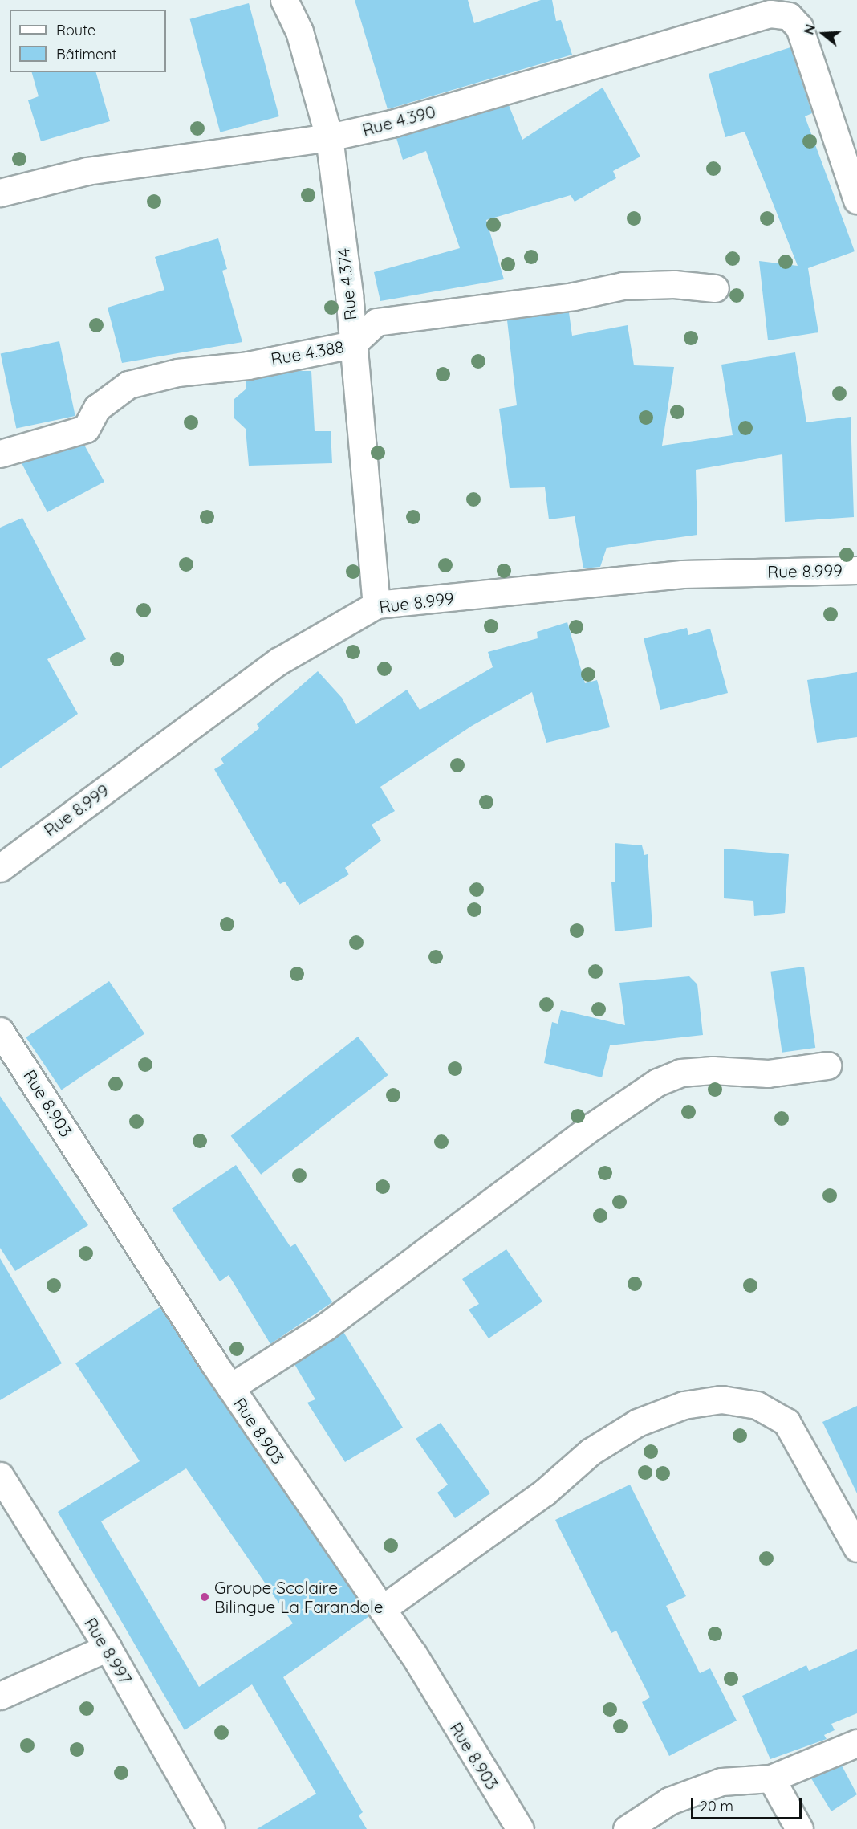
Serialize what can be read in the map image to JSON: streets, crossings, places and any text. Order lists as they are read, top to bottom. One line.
{"streets":{"street":["Rue 4.390","Rue 4.374","Rue 4.388","Rue 8.999","Rue 8.903","Rue 8.997"]},"crossings":[["Rue 4.390","Rue 4.374"],["Rue 4.374","Rue 4.388"],["Rue 4.374","Rue 8.999"]],"places":["Groupe Scolaire Bilingue La Farandole"],"legend":["Route","Bâtiment"],"scale_bar":"20 m","north":"left"}
